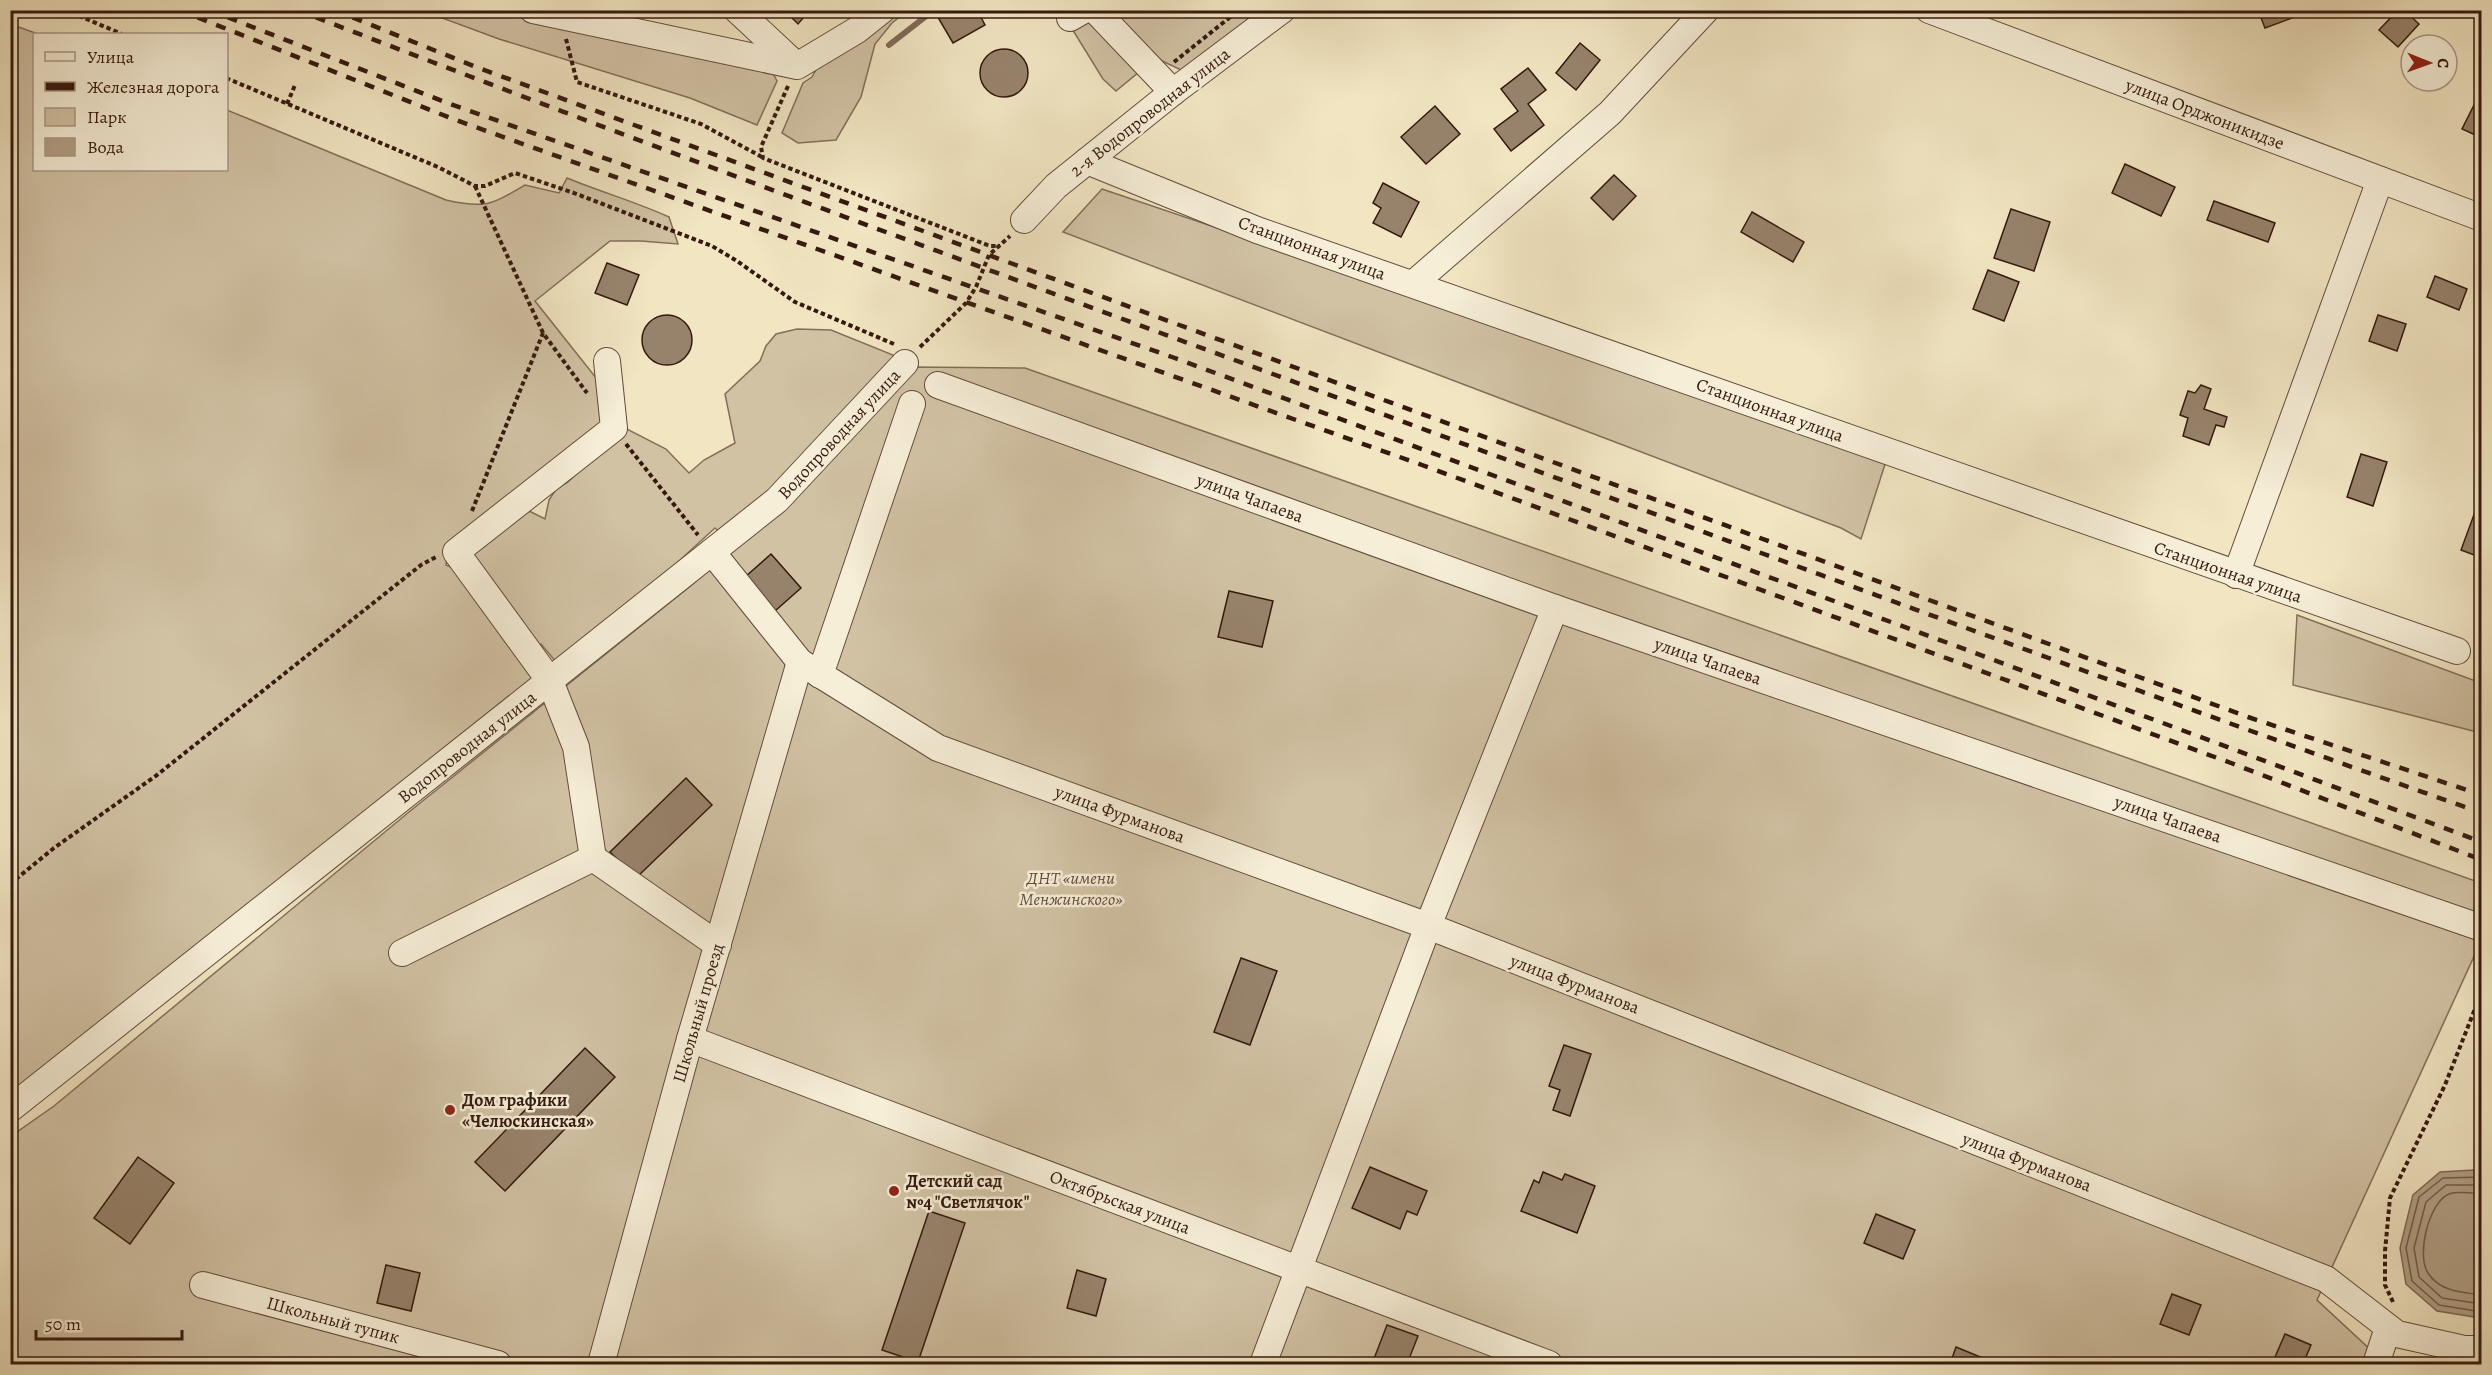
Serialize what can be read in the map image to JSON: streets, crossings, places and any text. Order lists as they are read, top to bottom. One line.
{"streets":{"street":["2-я Водопроводная улица","улица Орджоникидзе","Станционная улица","Водопроводная улица","улица Чапаева","улица Фурманова","Школьный проезд","Октябрьская улица","Школьный тупик"]},"crossings":[["2-я Водопроводная улица","Станционная улица"],["Водопроводная улица","улица Фурманова"],["улица Фурманова","Школьный проезд"],["Школьный проезд","Октябрьская улица"]],"parks":["ДНТ «имени Менжинского»"],"places":["Дом графики «Челюскинская»","Детский сад №4 \"Светлячок\""],"legend":["Улица","Железная дорога","Парк","Вода"],"scale_bar":"50 m","north":"right"}
